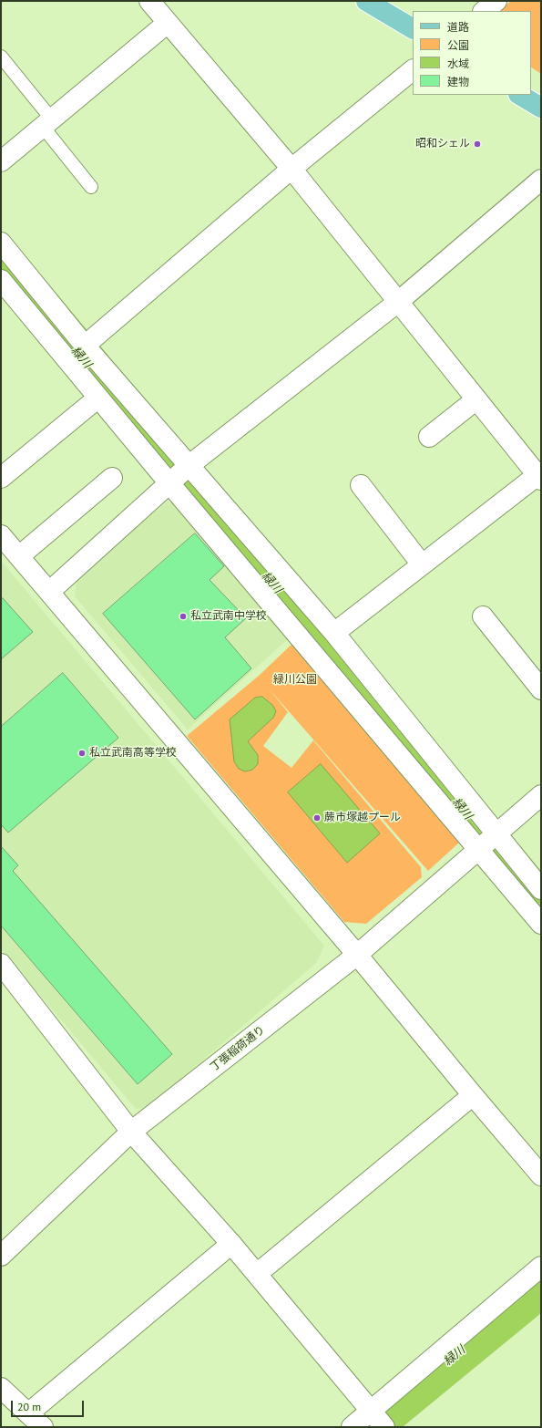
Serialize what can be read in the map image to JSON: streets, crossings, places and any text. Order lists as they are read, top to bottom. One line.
{"streets":{"street":["丁張稲荷通り"]},"water":["緑川"],"parks":["緑川公園"],"places":["昭和シェル","私立武南中学校","私立武南高等学校","蕨市塚越プール"],"legend":["道路","公園","水域","建物"],"scale_bar":"20 m"}
